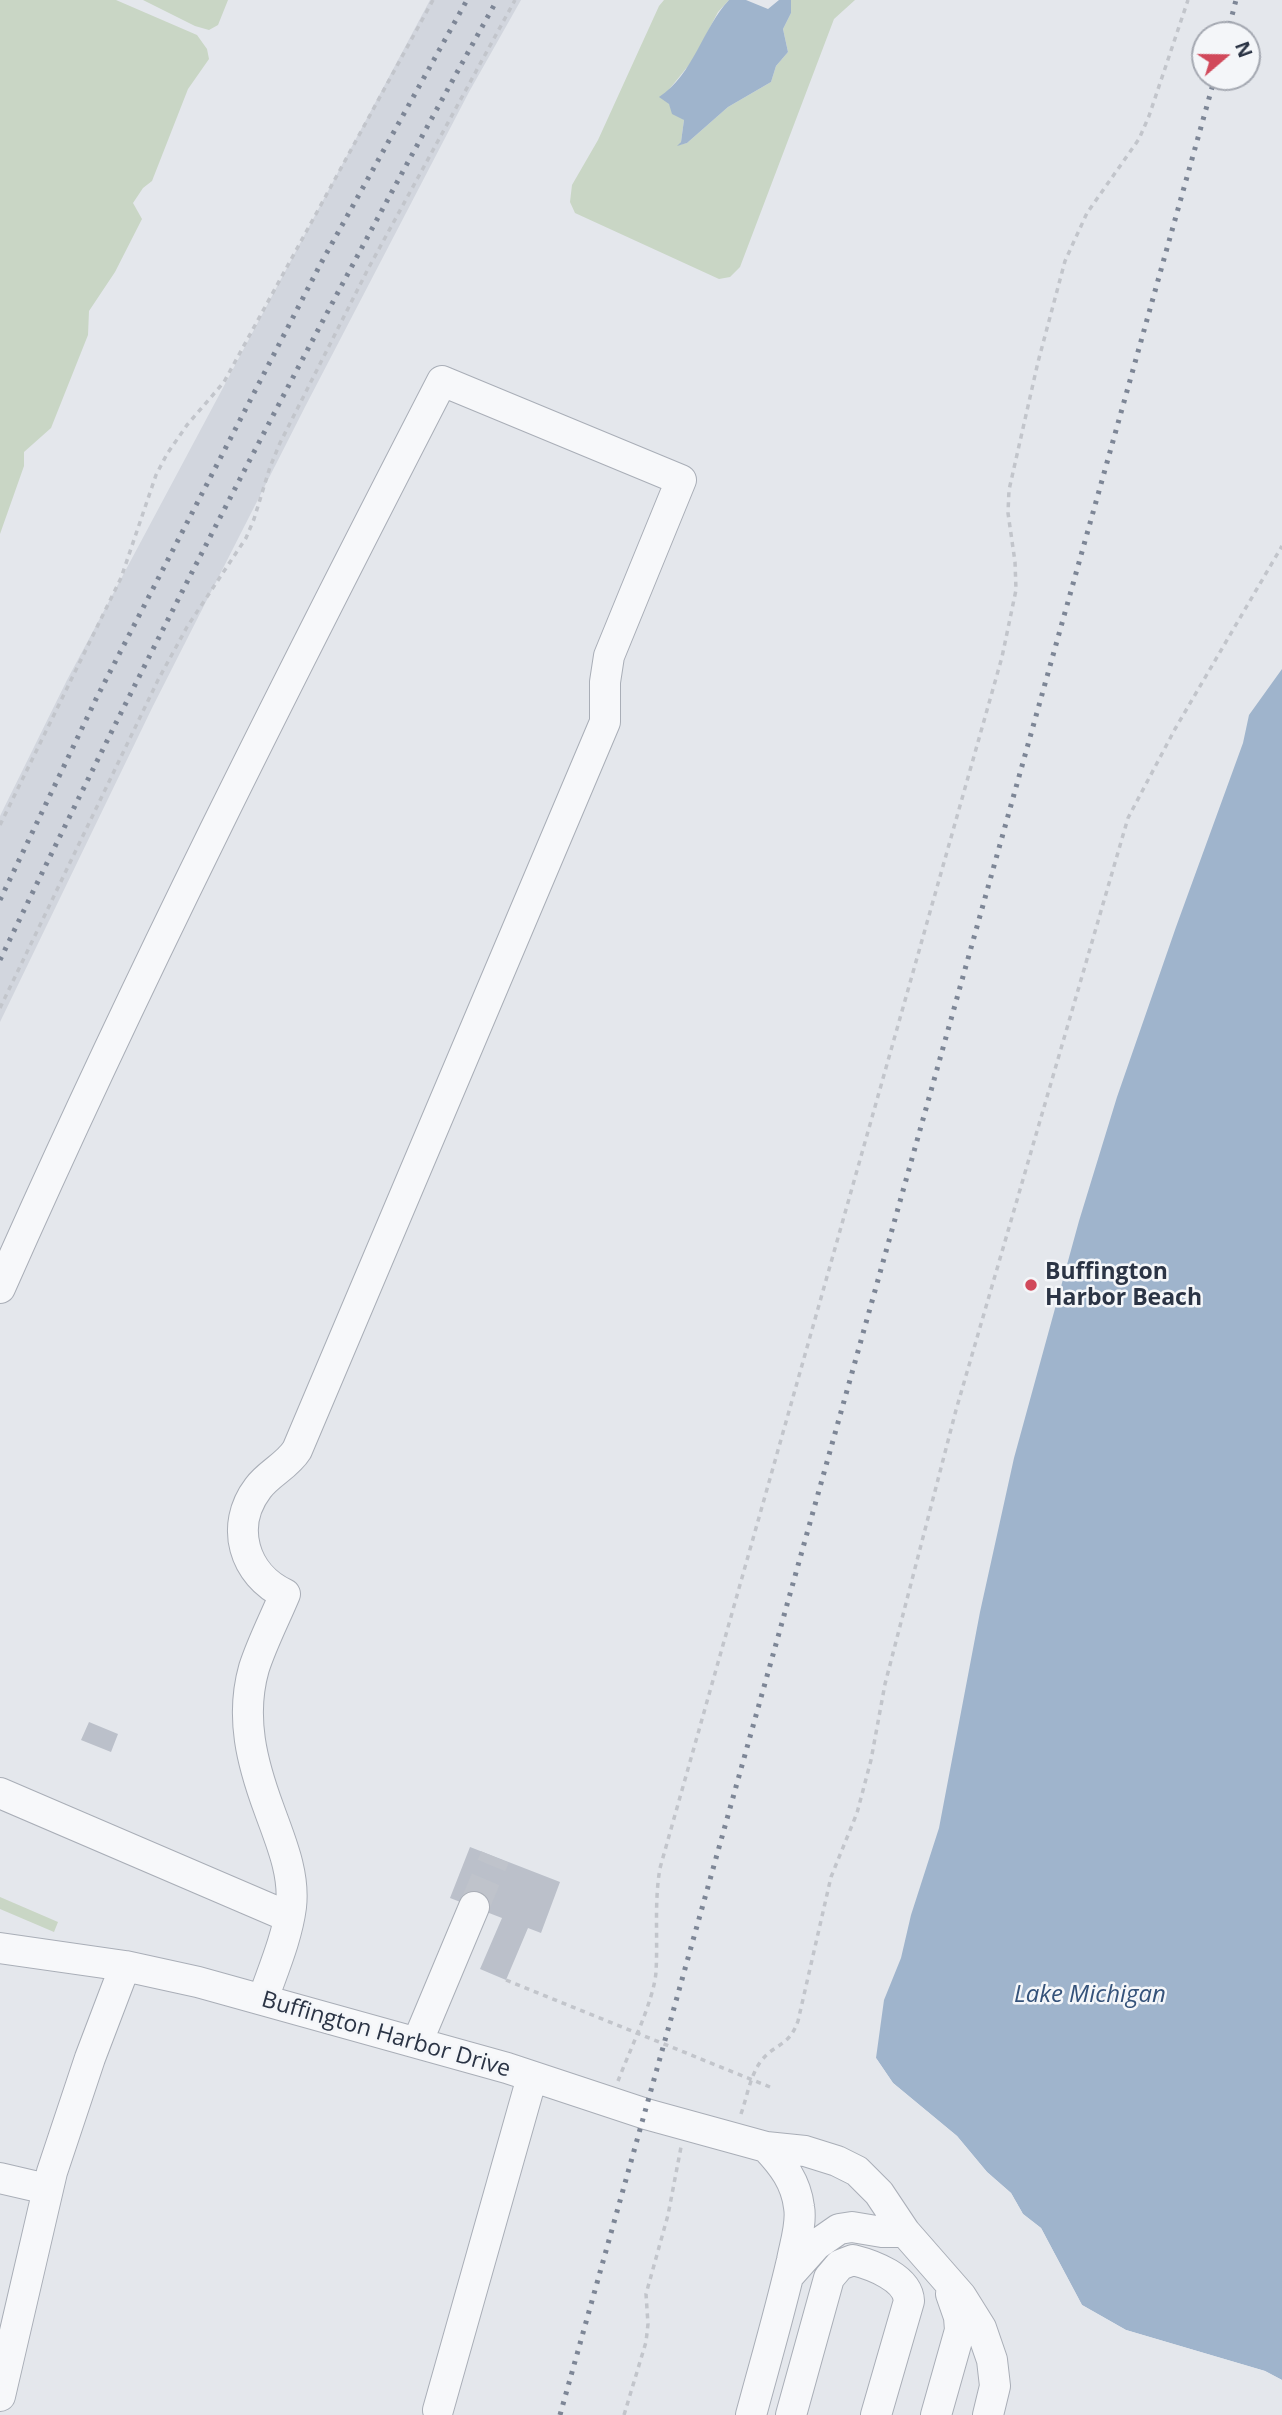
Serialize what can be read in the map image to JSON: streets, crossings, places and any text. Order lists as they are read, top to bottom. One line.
{"streets":{"street":["Buffington Harbor Drive"]},"water":["Lake Michigan"],"places":["Buffington Harbor Beach"],"north":"right"}
